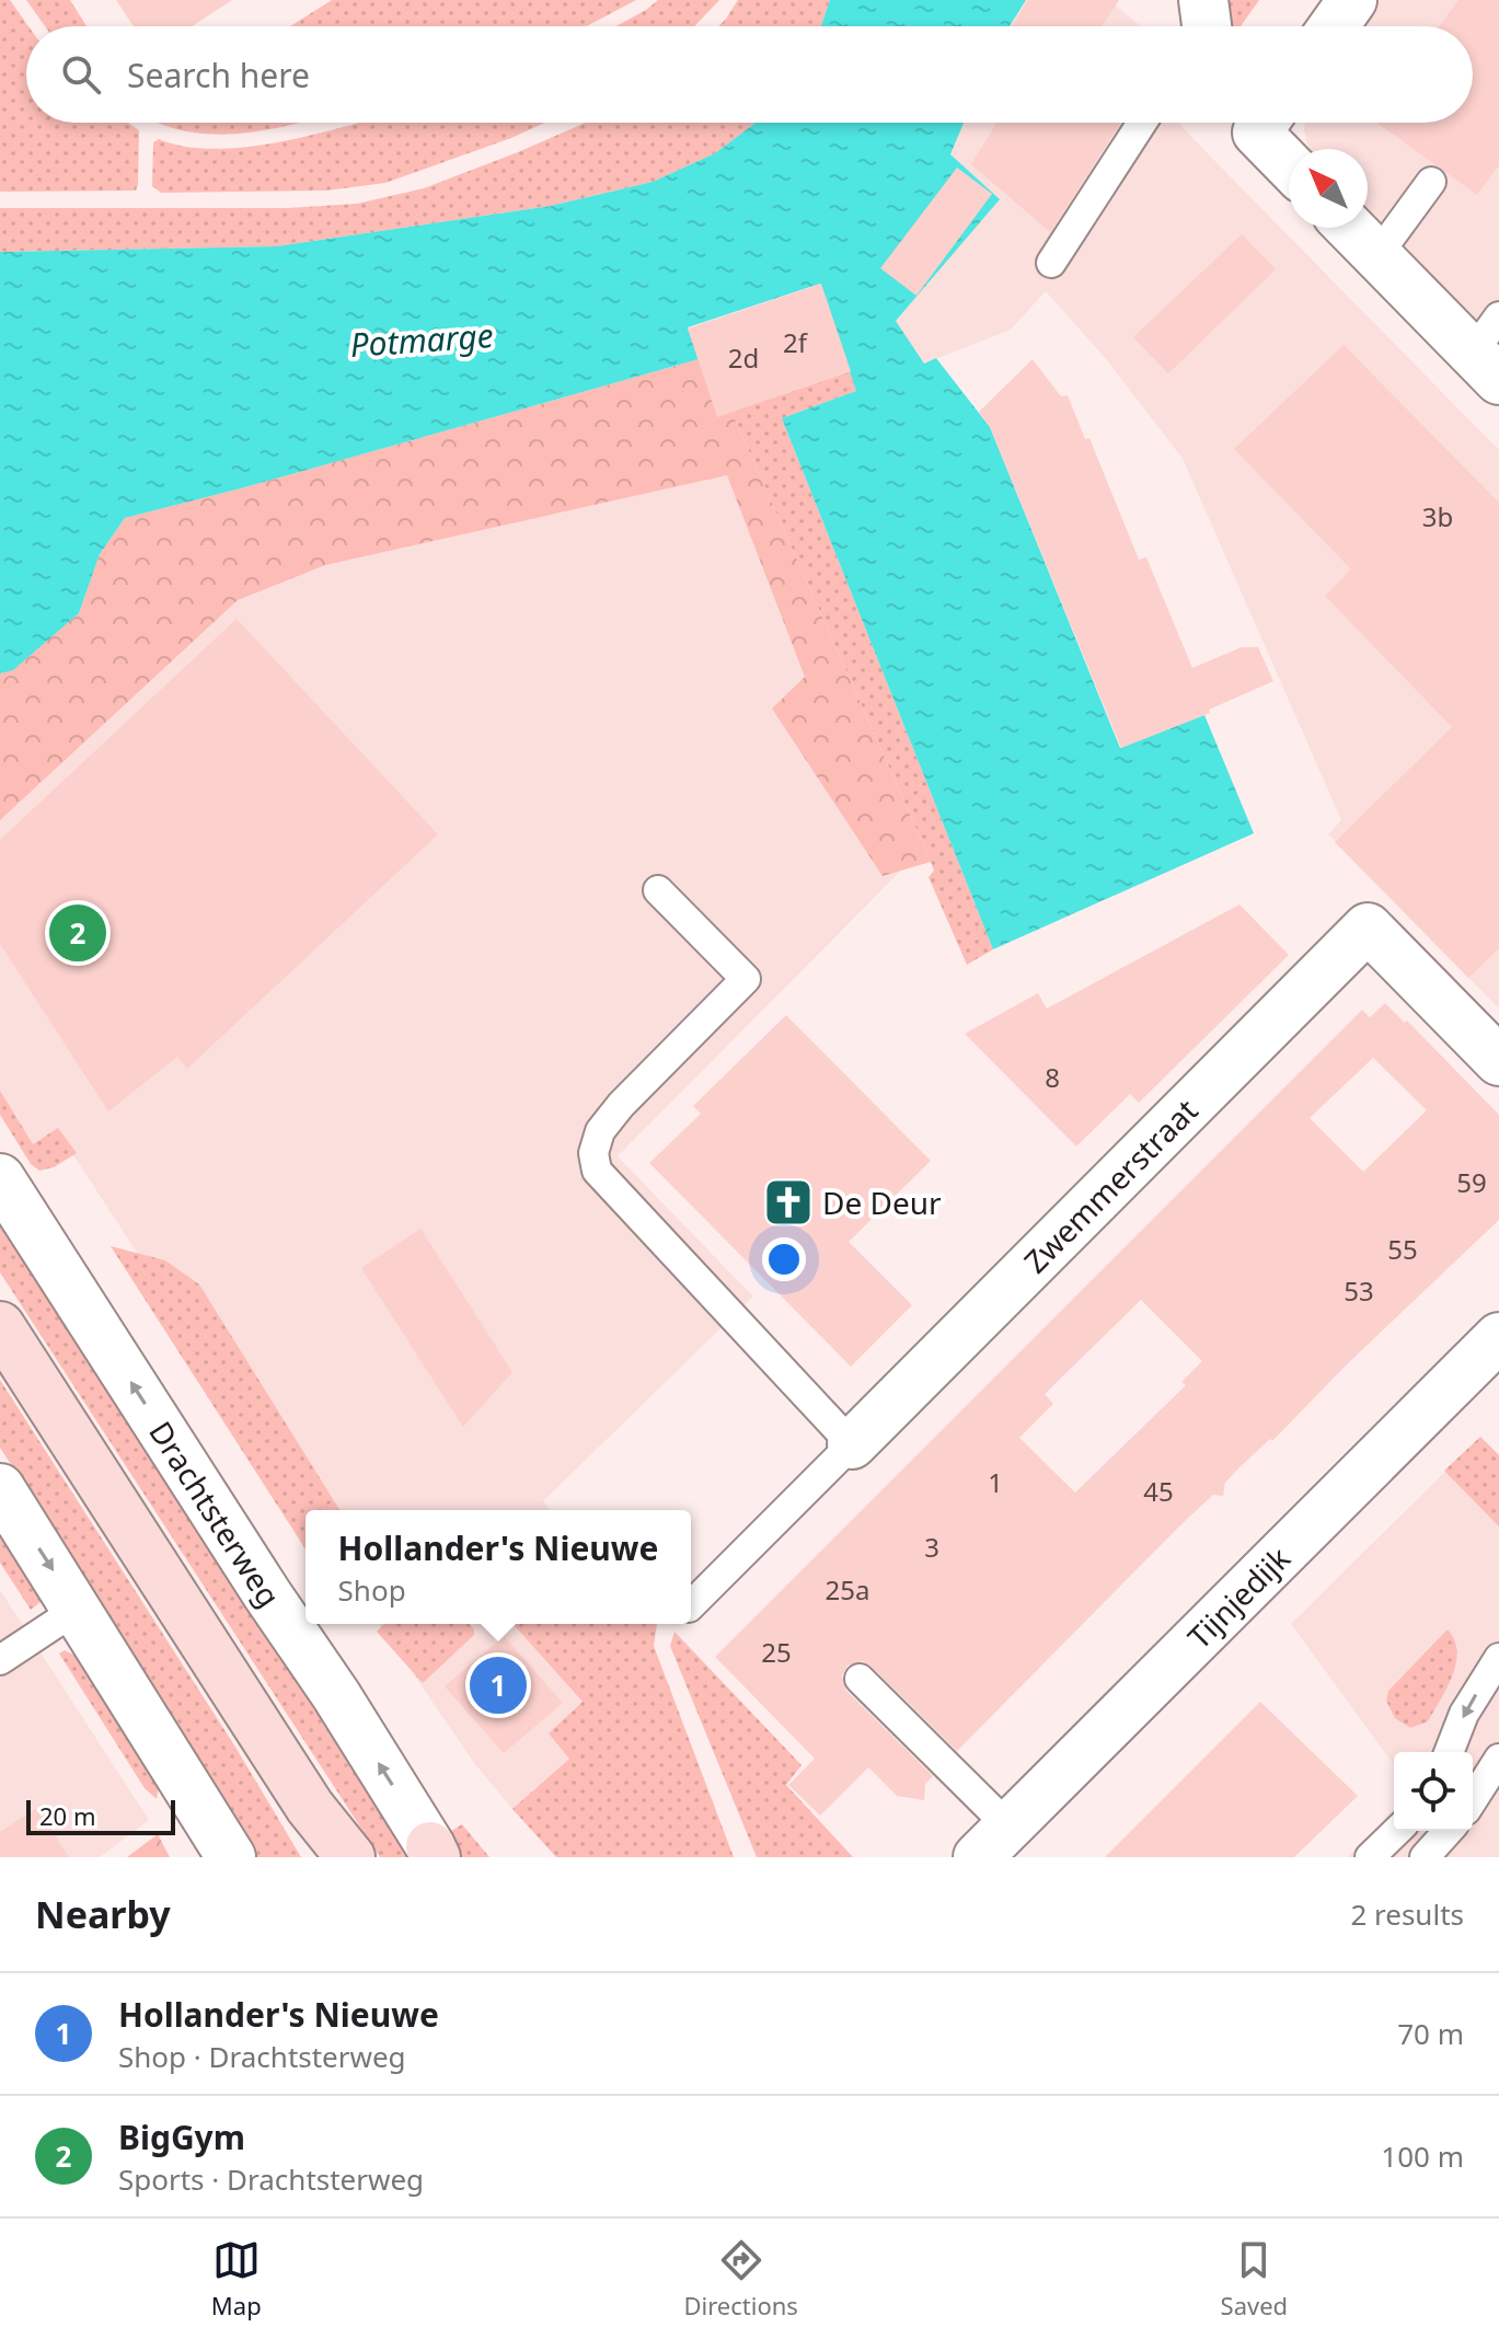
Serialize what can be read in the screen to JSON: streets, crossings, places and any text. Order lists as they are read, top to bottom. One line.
{"streets":{"street":["Zwemmerstraat","Drachtsterweg","Tijnjedijk"]},"water":["Potmarge"],"places":{"church":["De Deur"]},"house_numbers":["2f","2d","3b","8","59","55","53","1","45","3","25a","25"],"scale_bar":"20 m","north":"top left","page":{"search":"Search here","pins":["2","1"],"popup":["Hollander's Nieuwe","Shop"],"scale":"20 m","heading":["Nearby","2 results"],"list":[{"mark":"1","name":"Hollander's Nieuwe","note":"Shop · Drachtsterweg","value":"70 m"},{"mark":"2","name":"BigGym","note":"Sports · Drachtsterweg","value":"100 m"}],"nav":["Map","Directions","Saved"]}}
